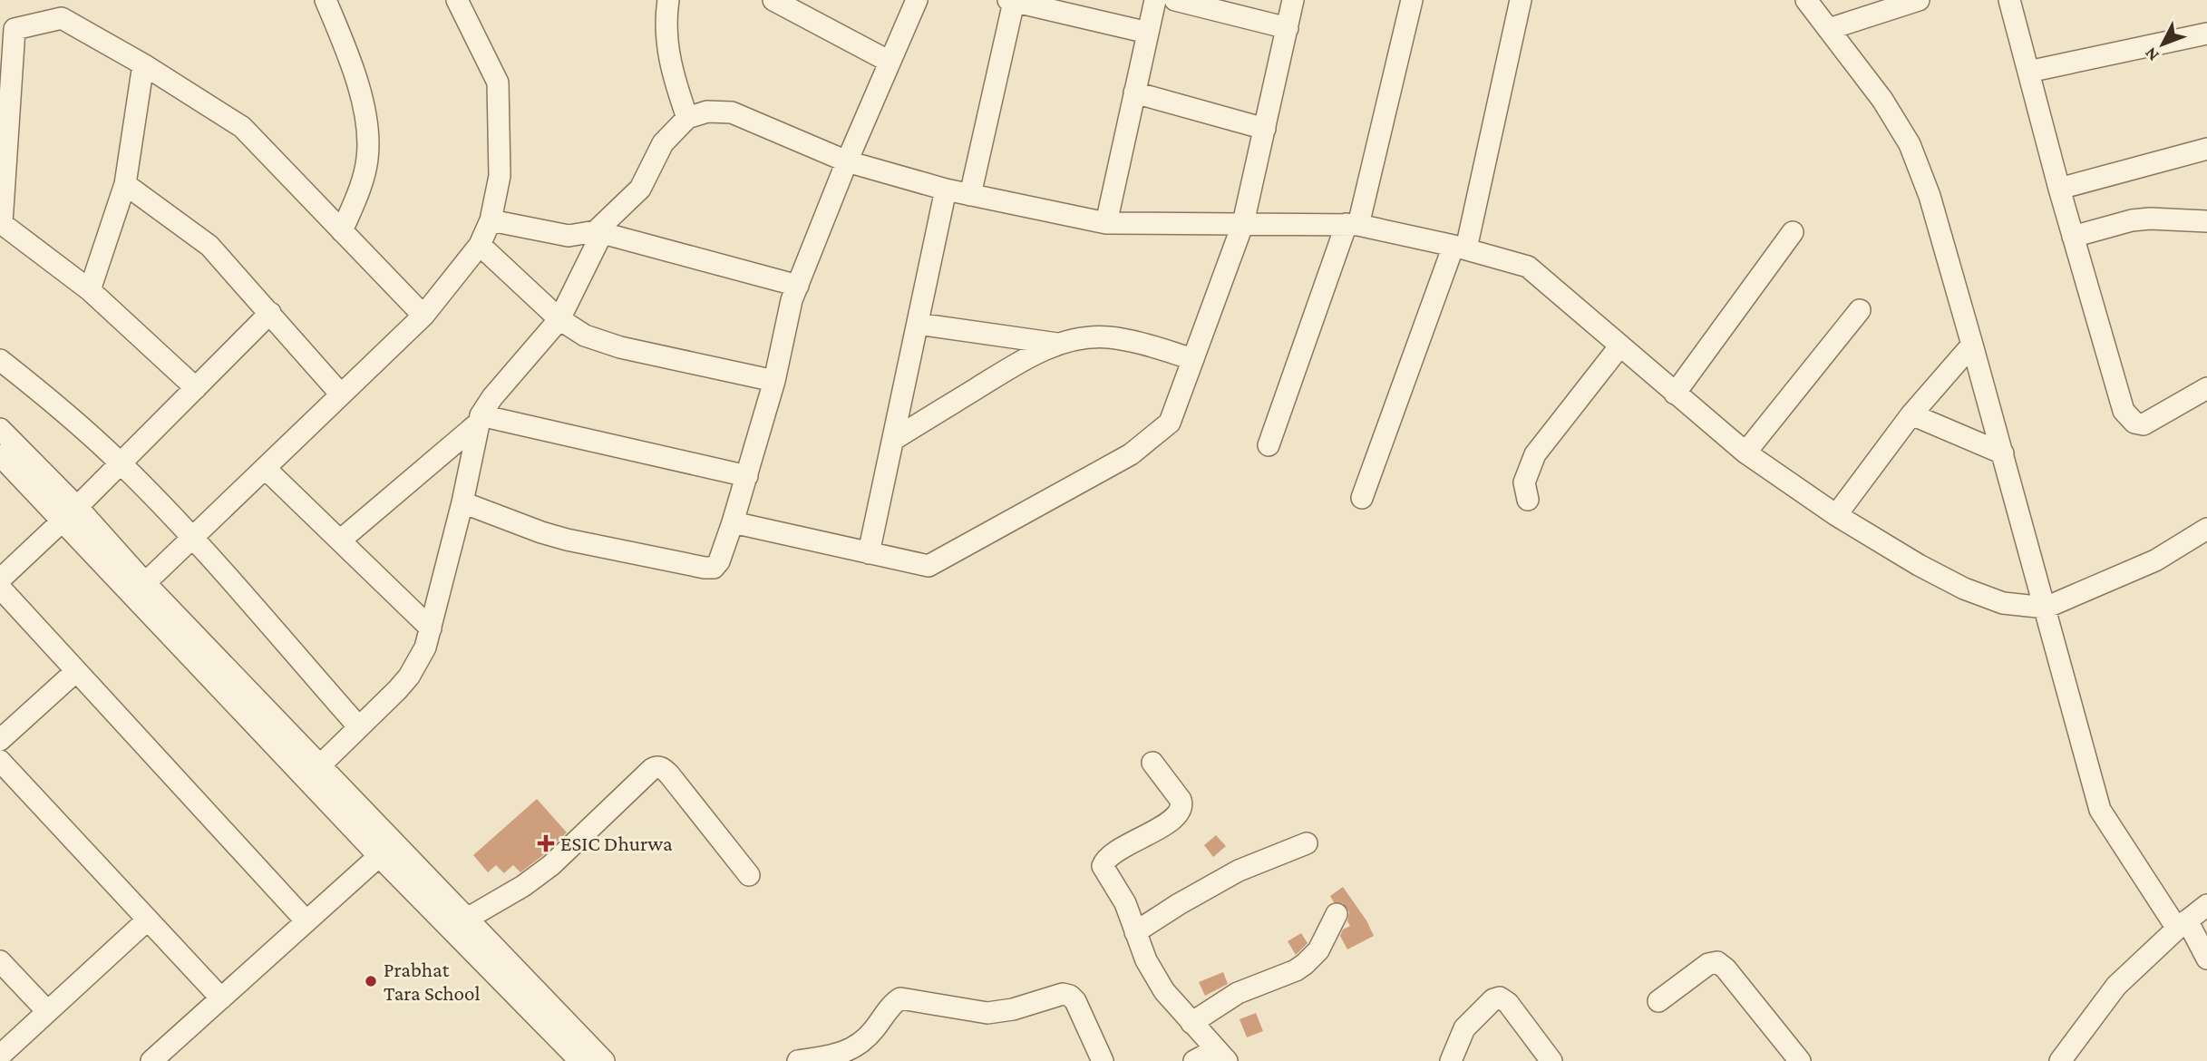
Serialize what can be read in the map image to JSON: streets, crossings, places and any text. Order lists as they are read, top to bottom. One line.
{"places":{"health":["ESIC Dhurwa"],"other":["Prabhat Tara School"]},"north":"bottom left"}
